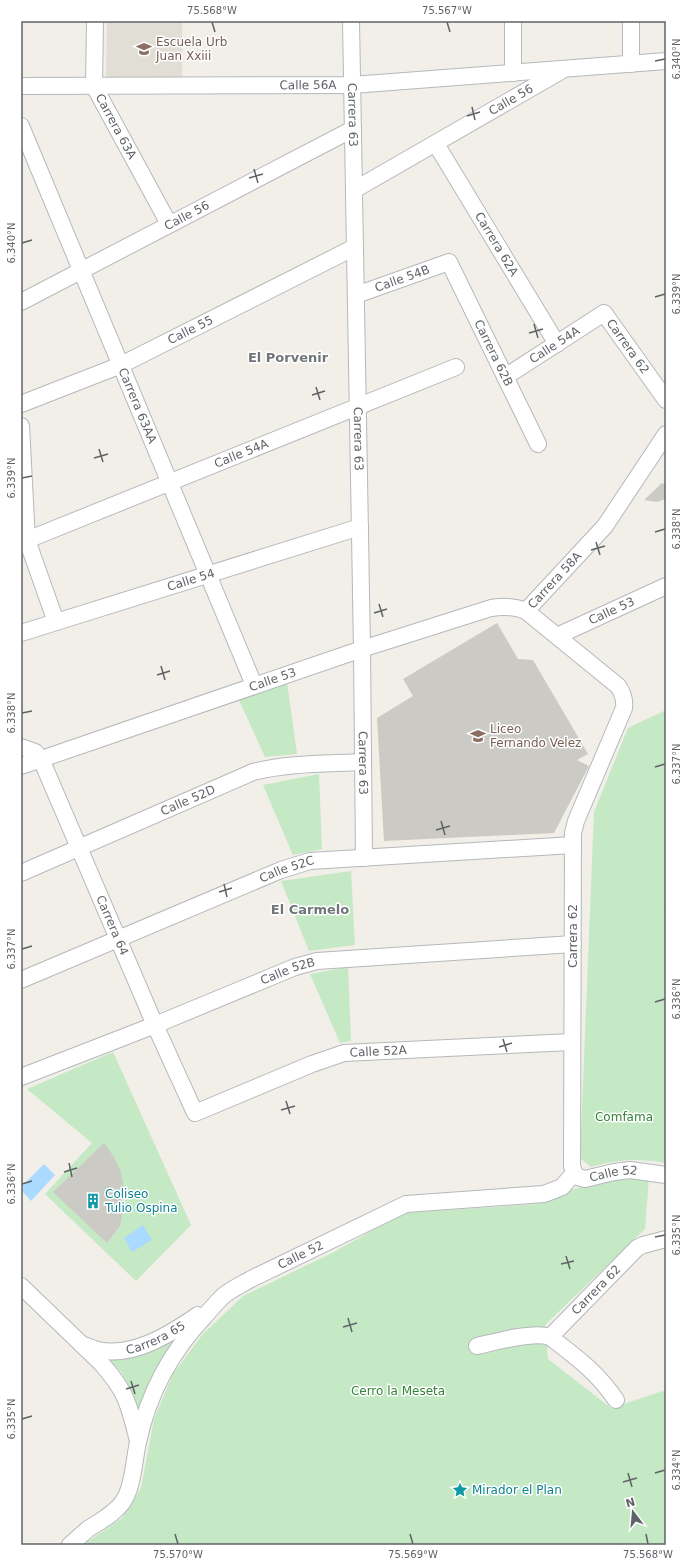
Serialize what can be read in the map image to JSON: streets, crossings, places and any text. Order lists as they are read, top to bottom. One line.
{"streets":{"street":["Calle 56A","Calle 56","Carrera 63","Carrera 63A","Carrera 62A","Calle 54B","Calle 55","Calle 54A","Carrera 62","Carrera 62B","Carrera 63AA","Calle 54","Carrera 58A","Calle 53","Calle 52D","Calle 52C","Carrera 64","Calle 52B","Calle 52A","Calle 52","Carrera 65"]},"crossings":[["Calle 56A","Calle 56"],["Calle 56A","Carrera 63"],["Calle 56A","Carrera 63A"],["Calle 56","Carrera 63"],["Calle 56","Carrera 63A"],["Calle 56","Carrera 62A"],["Calle 56","Carrera 63AA"],["Carrera 63","Calle 54B"],["Carrera 63","Calle 55"],["Carrera 63","Calle 54A"],["Carrera 63","Calle 54"],["Carrera 63","Calle 53"],["Carrera 63","Calle 52D"],["Carrera 63","Calle 52C"],["Carrera 62A","Calle 54A"],["Calle 54B","Carrera 62B"],["Calle 55","Carrera 63AA"],["Calle 54A","Carrera 62"],["Calle 54A","Carrera 62B"],["Calle 54A","Carrera 63AA"],["Carrera 62","Carrera 58A"],["Carrera 62","Calle 52C"],["Carrera 62","Calle 52B"],["Carrera 62","Calle 52A"],["Carrera 62","Calle 52"],["Carrera 63AA","Calle 54"],["Carrera 63AA","Calle 53"],["Carrera 58A","Calle 53"],["Calle 53","Carrera 64"],["Calle 52D","Carrera 64"],["Calle 52C","Carrera 64"],["Carrera 64","Calle 52B"],["Carrera 64","Calle 52A"],["Calle 52","Carrera 65"]],"districts":["El Porvenir","El Carmelo"],"parks":["Comfama","Cerro la Meseta"],"places":{"school or university":["Escuela Urb Juan Xxiii","Liceo Fernando Velez"],"building":["Coliseo Tulio Ospina"],"place":["Mirador el Plan"]},"north":"top","coordinates":["75.568°W","75.567°W","6.340°N","6.339°N","6.338°N","6.337°N","6.336°N","6.335°N","6.334°N","75.570°W","75.569°W"]}
